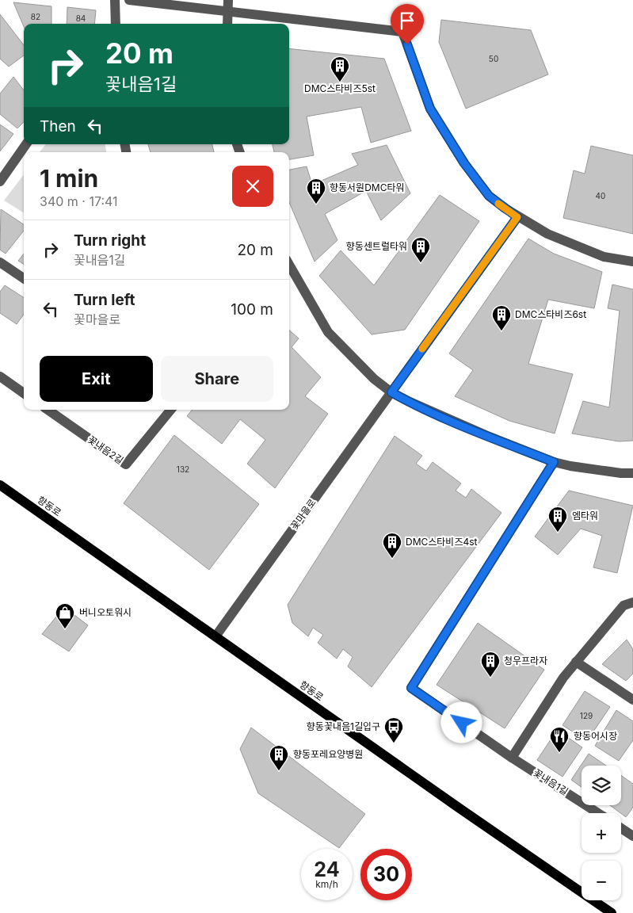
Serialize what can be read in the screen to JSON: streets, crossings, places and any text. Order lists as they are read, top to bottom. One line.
{"streets":{"main road":["향동로"],"street":["꽃내음2길","꽃마을로","꽃내음1길"]},"crossings":[["향동로","꽃마을로"]],"places":{"building":["DMC스타비즈5st","향동서원DMC타워","향동센트럴타워","DMC스타비즈6st","엠타워","DMC스타비즈4st","청우프라자","향동포레요양병원"],"shop":["버니오토워시"],"bus stop":["향동꽃내음1길입구"],"restaurant":["향동어시장"]},"house_numbers":["82","84","50","40","132","129"],"page":{"turn":["20 m","꽃내음1길"],"then":"Then","heading":["1 min","340 m · 17:41"],"list":[{"name":"Turn right","note":"꽃내음1길","value":"20 m"},{"name":"Turn left","note":"꽃마을로","value":"100 m"}],"buttons":["Exit","Share"],"map_buttons":["+","−"],"speed":"24 km/h","limit":"30"}}
